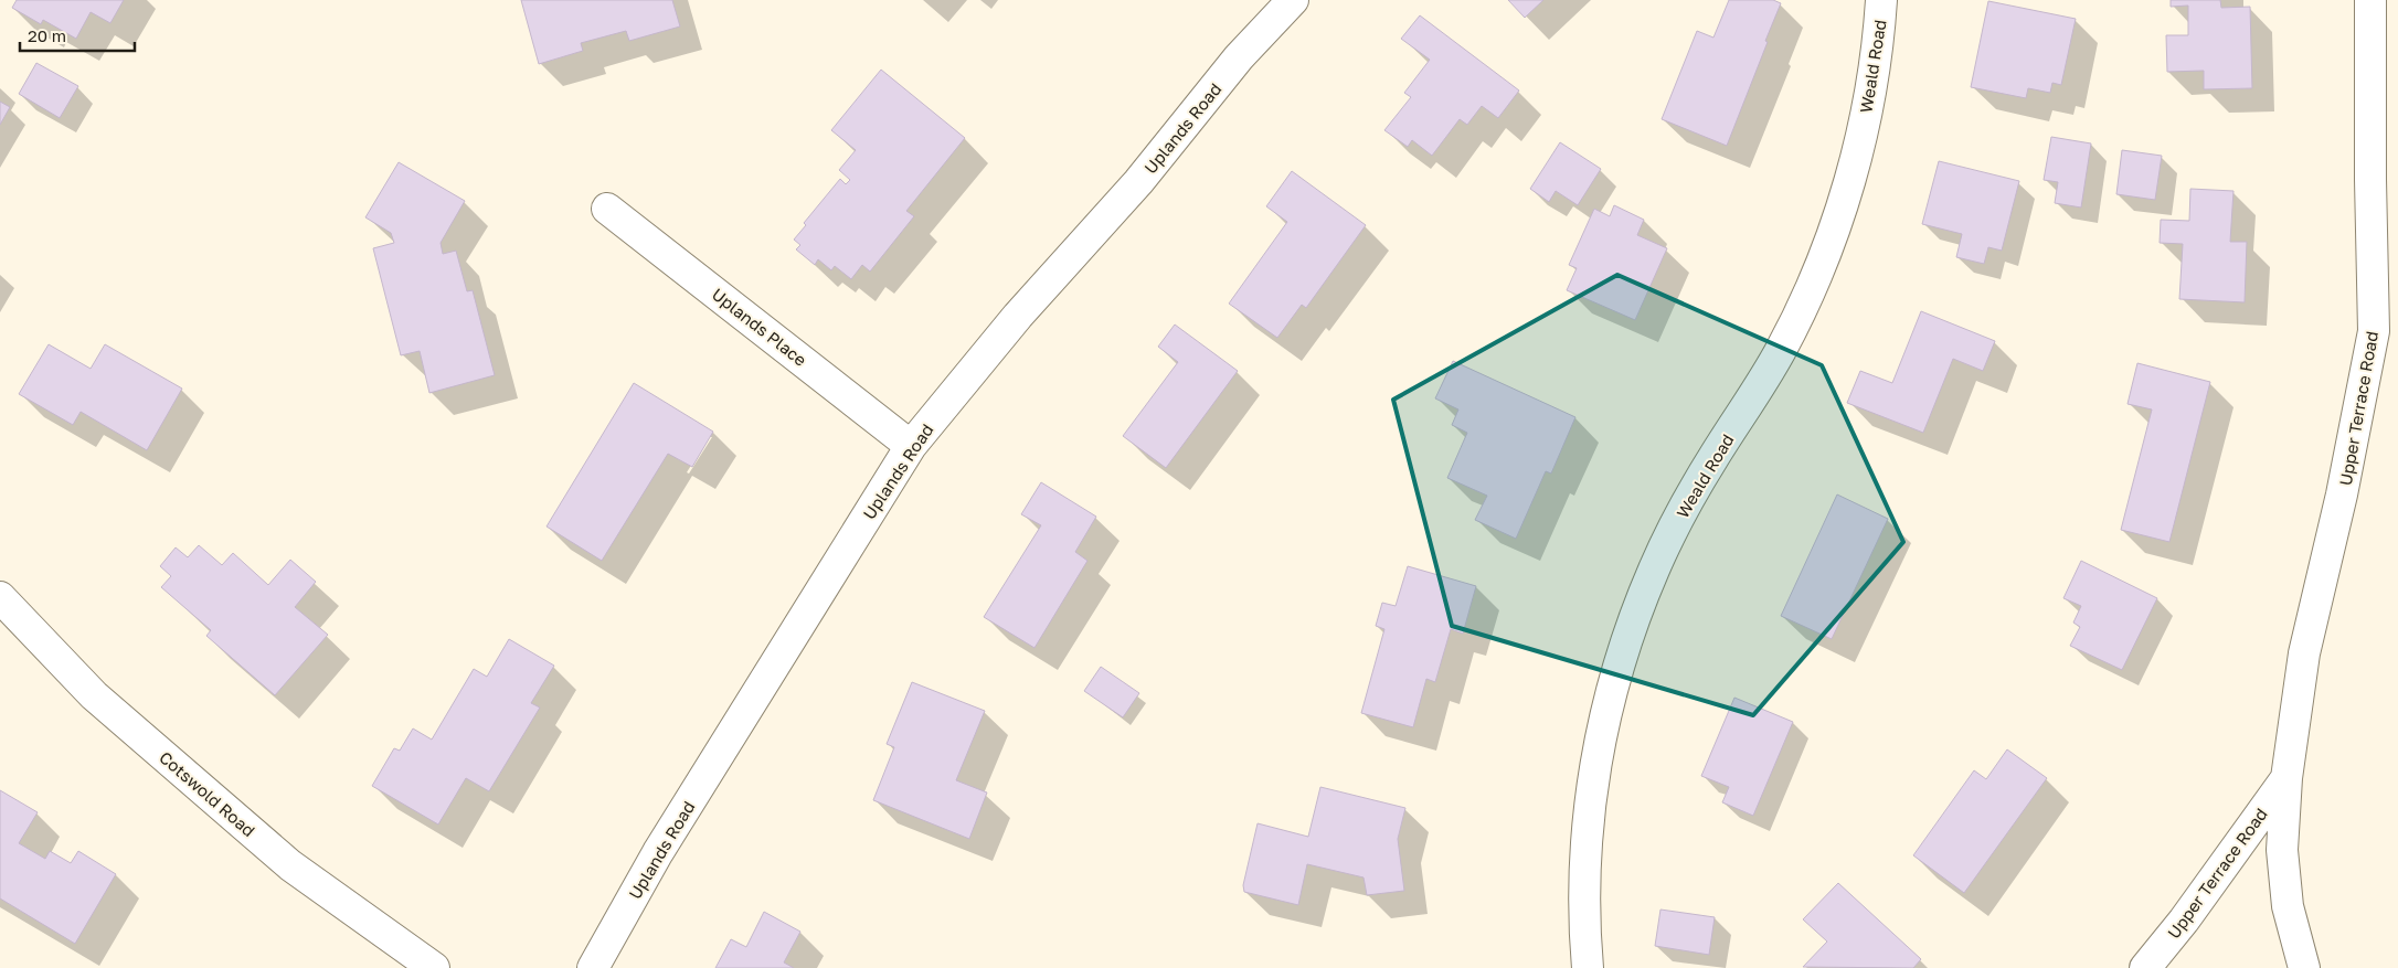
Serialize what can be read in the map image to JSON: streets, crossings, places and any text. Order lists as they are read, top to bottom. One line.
{"streets":{"street":["Weald Road","Uplands Road","Uplands Place","Upper Terrace Road","Cotswold Road"]},"crossings":[["Uplands Road","Uplands Place"]],"scale_bar":"20 m"}
